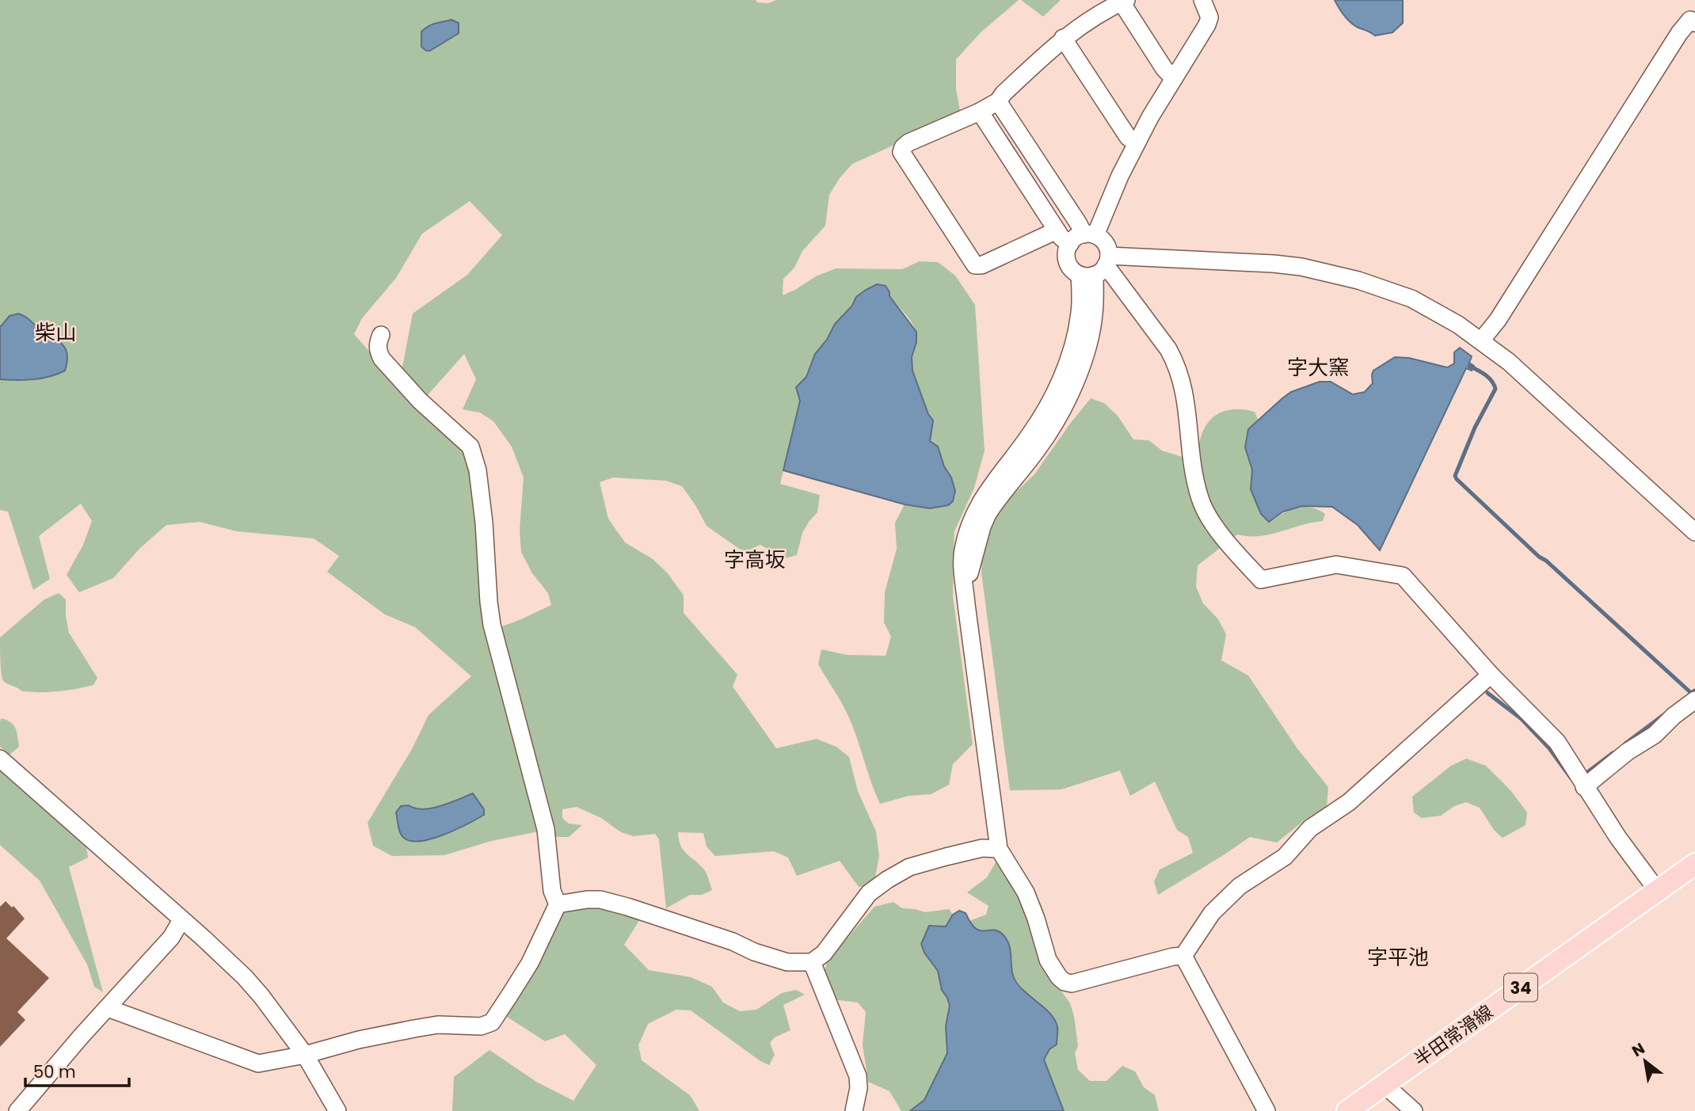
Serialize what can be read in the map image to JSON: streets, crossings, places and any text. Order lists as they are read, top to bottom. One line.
{"streets":{"main road":["34","半田常滑線"]},"districts":["柴山","字大窯","字高坂","字平池"],"scale_bar":"50 m","north":"top left"}
